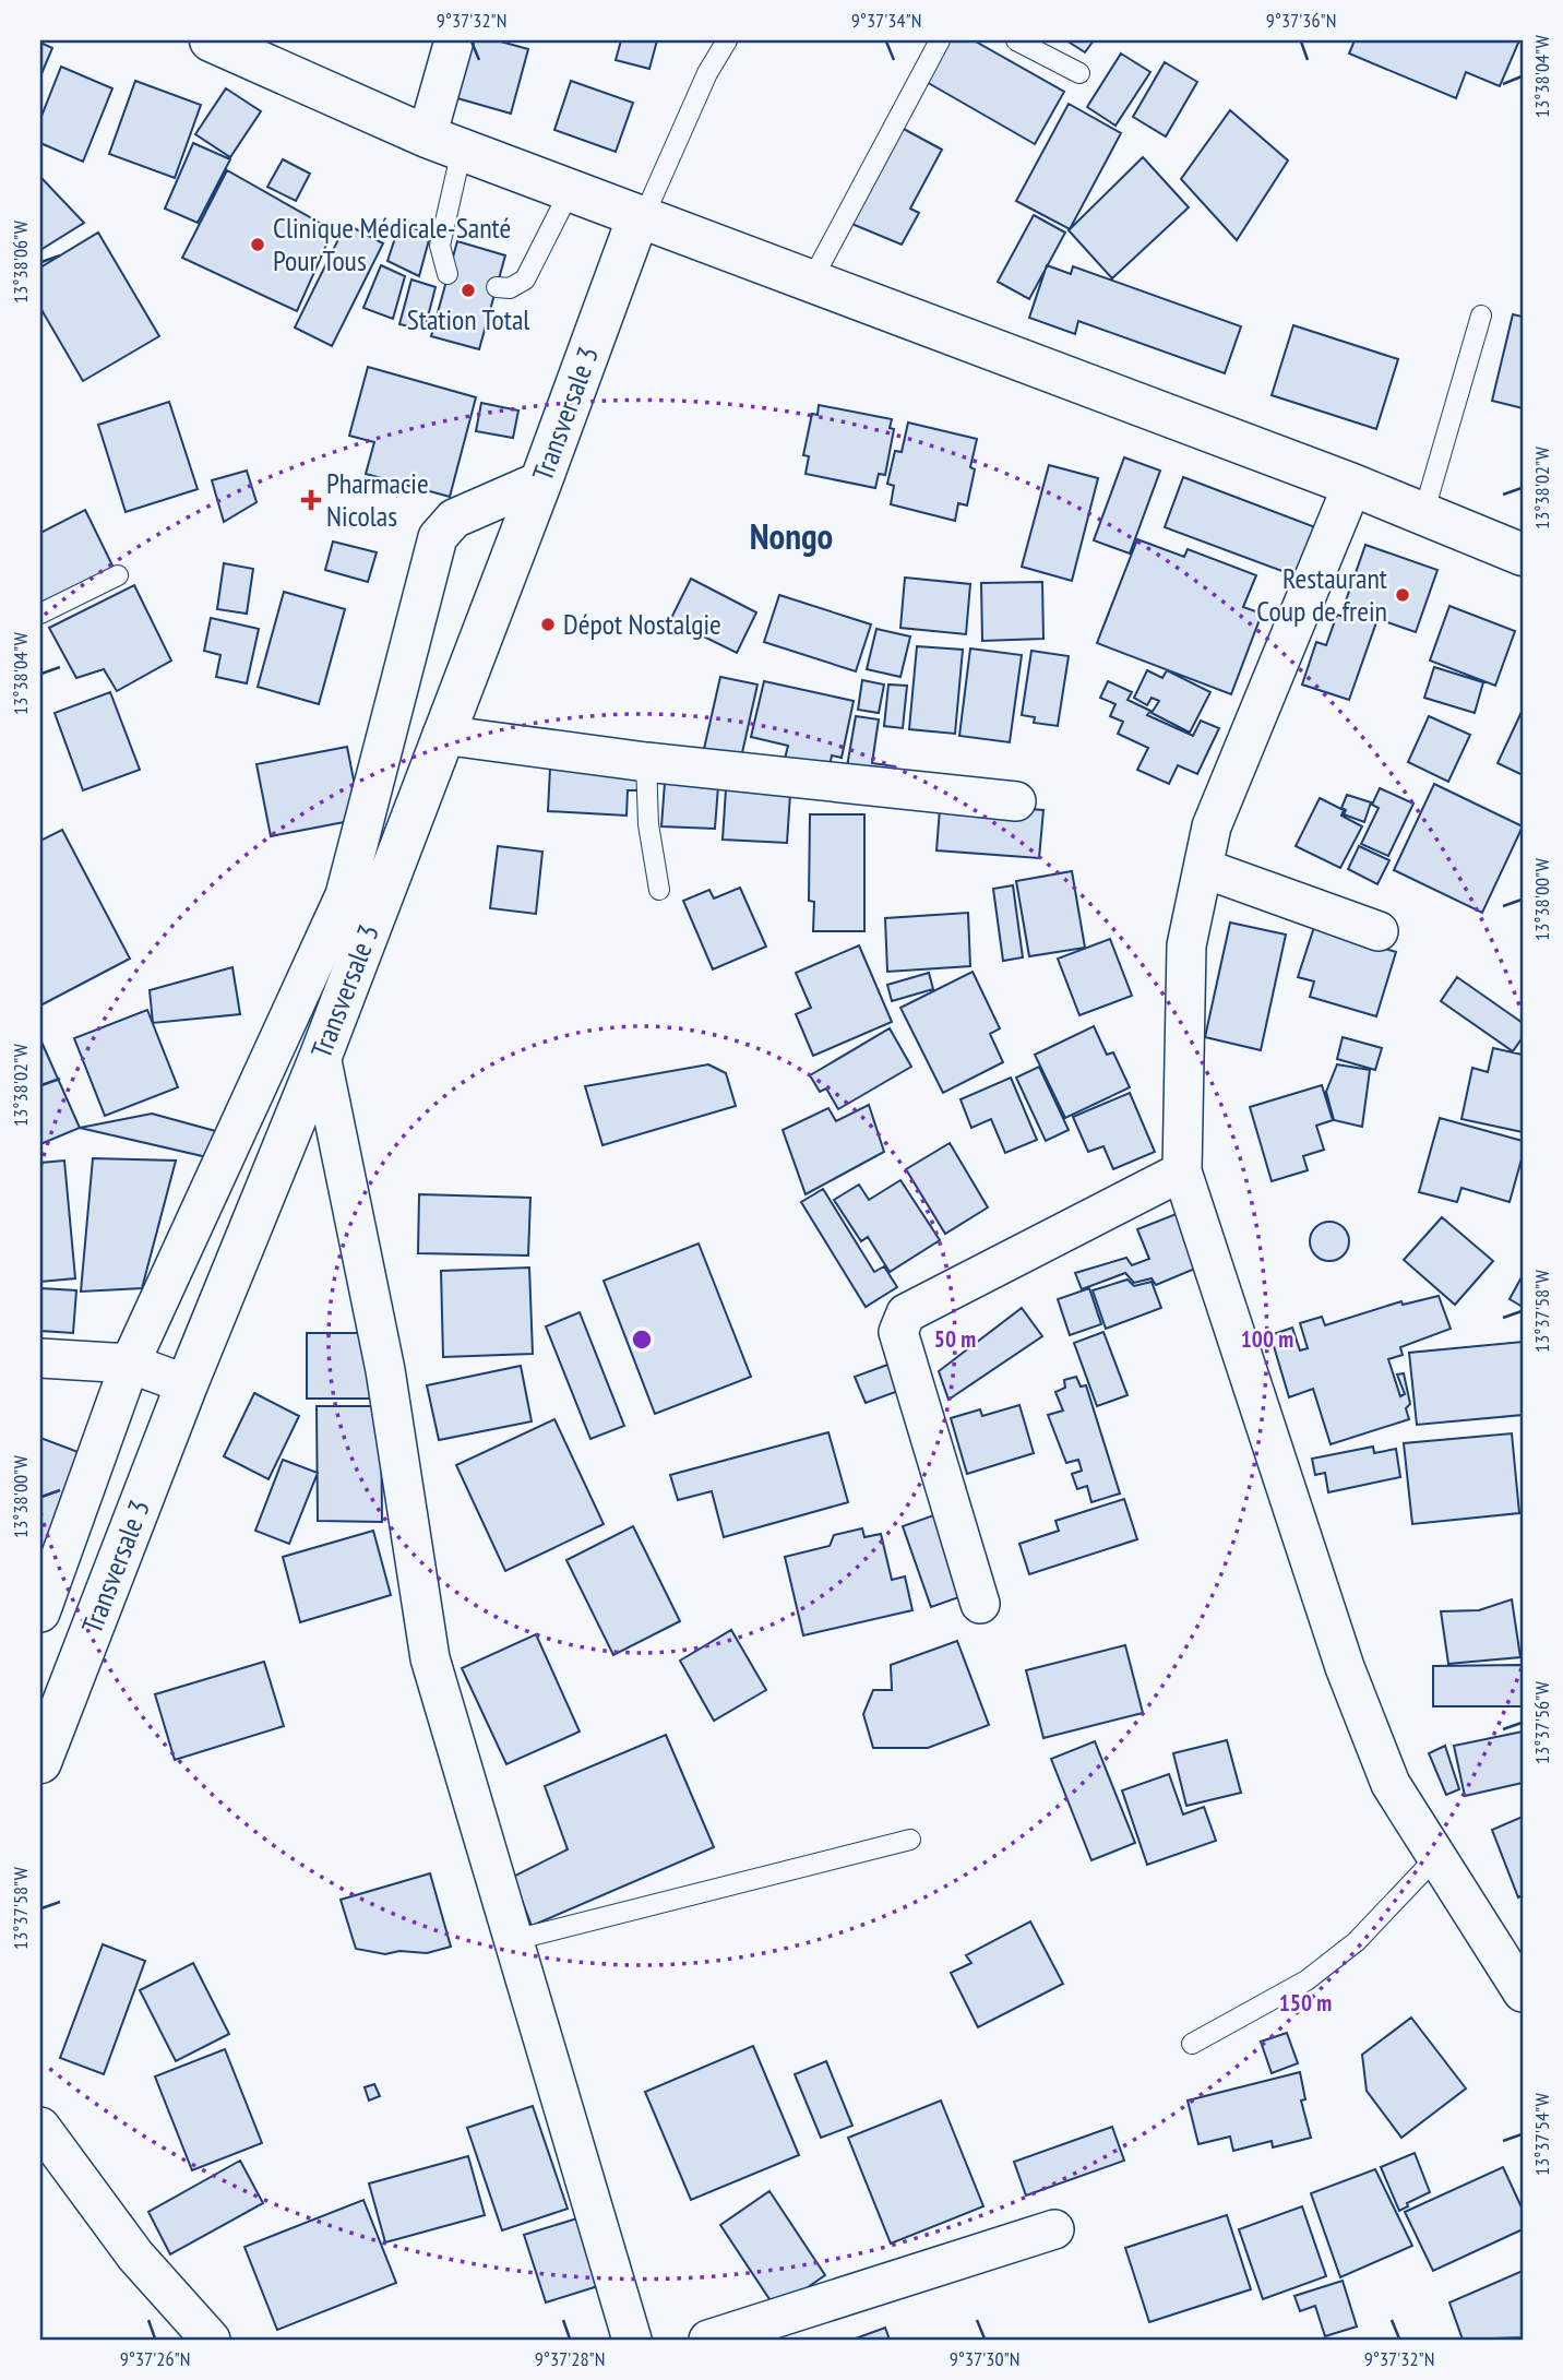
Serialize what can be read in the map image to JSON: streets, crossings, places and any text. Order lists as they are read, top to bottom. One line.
{"streets":{"main road":["Transversale 3"]},"districts":["Nongo"],"places":{"other":["Clinique Médicale-Santé Pour Tous","Station Total","Restaurant Coup de frein","Dépot Nostalgie"],"health":["Pharmacie Nicolas"]},"coordinates":["9°37'32\"N","9°37'34\"N","9°37'36\"N","13°38'04\"W","13°38'06\"W","13°38'02\"W","13°38'00\"W","13°37'58\"W","13°37'56\"W","13°37'54\"W","9°37'26\"N","9°37'28\"N","9°37'30\"N"],"rings":["50 m","100 m","150 m"]}
